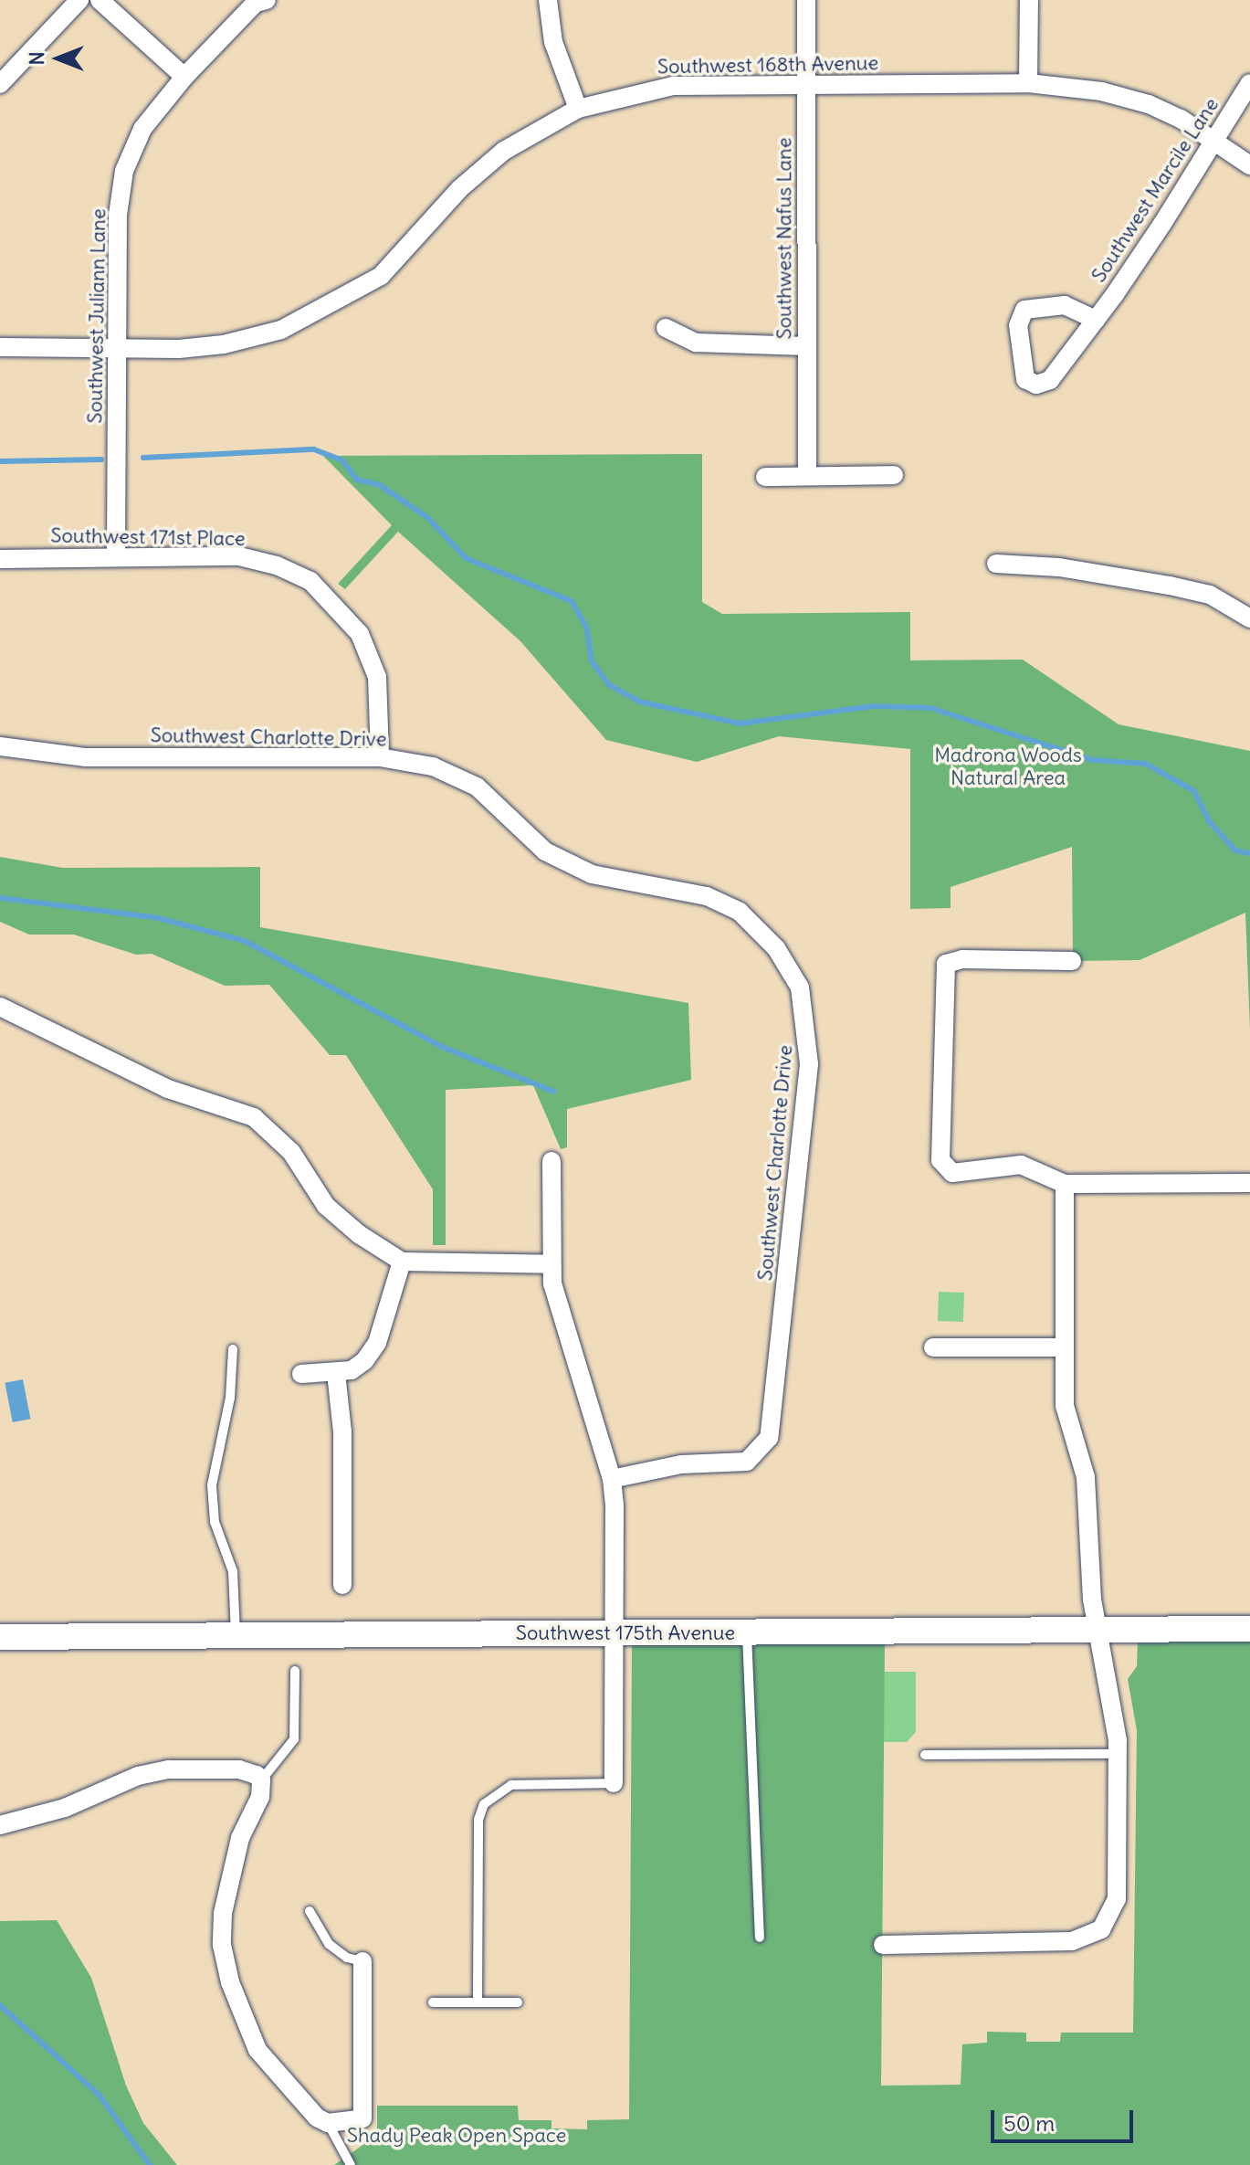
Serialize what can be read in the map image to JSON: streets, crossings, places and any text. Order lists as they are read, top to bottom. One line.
{"streets":{"main road":["Southwest 175th Avenue"],"street":["Southwest 168th Avenue","Southwest Marcile Lane","Southwest Nafus Lane","Southwest Juliann Lane","Southwest 171st Place","Southwest Charlotte Drive"]},"crossings":[["Southwest 168th Avenue","Southwest Marcile Lane"],["Southwest 168th Avenue","Southwest Nafus Lane"],["Southwest 168th Avenue","Southwest Juliann Lane"],["Southwest Juliann Lane","Southwest 171st Place"],["Southwest 171st Place","Southwest Charlotte Drive"]],"parks":["Madrona Woods Natural Area","Shady Peak Open Space"],"scale_bar":"50 m","north":"left"}
